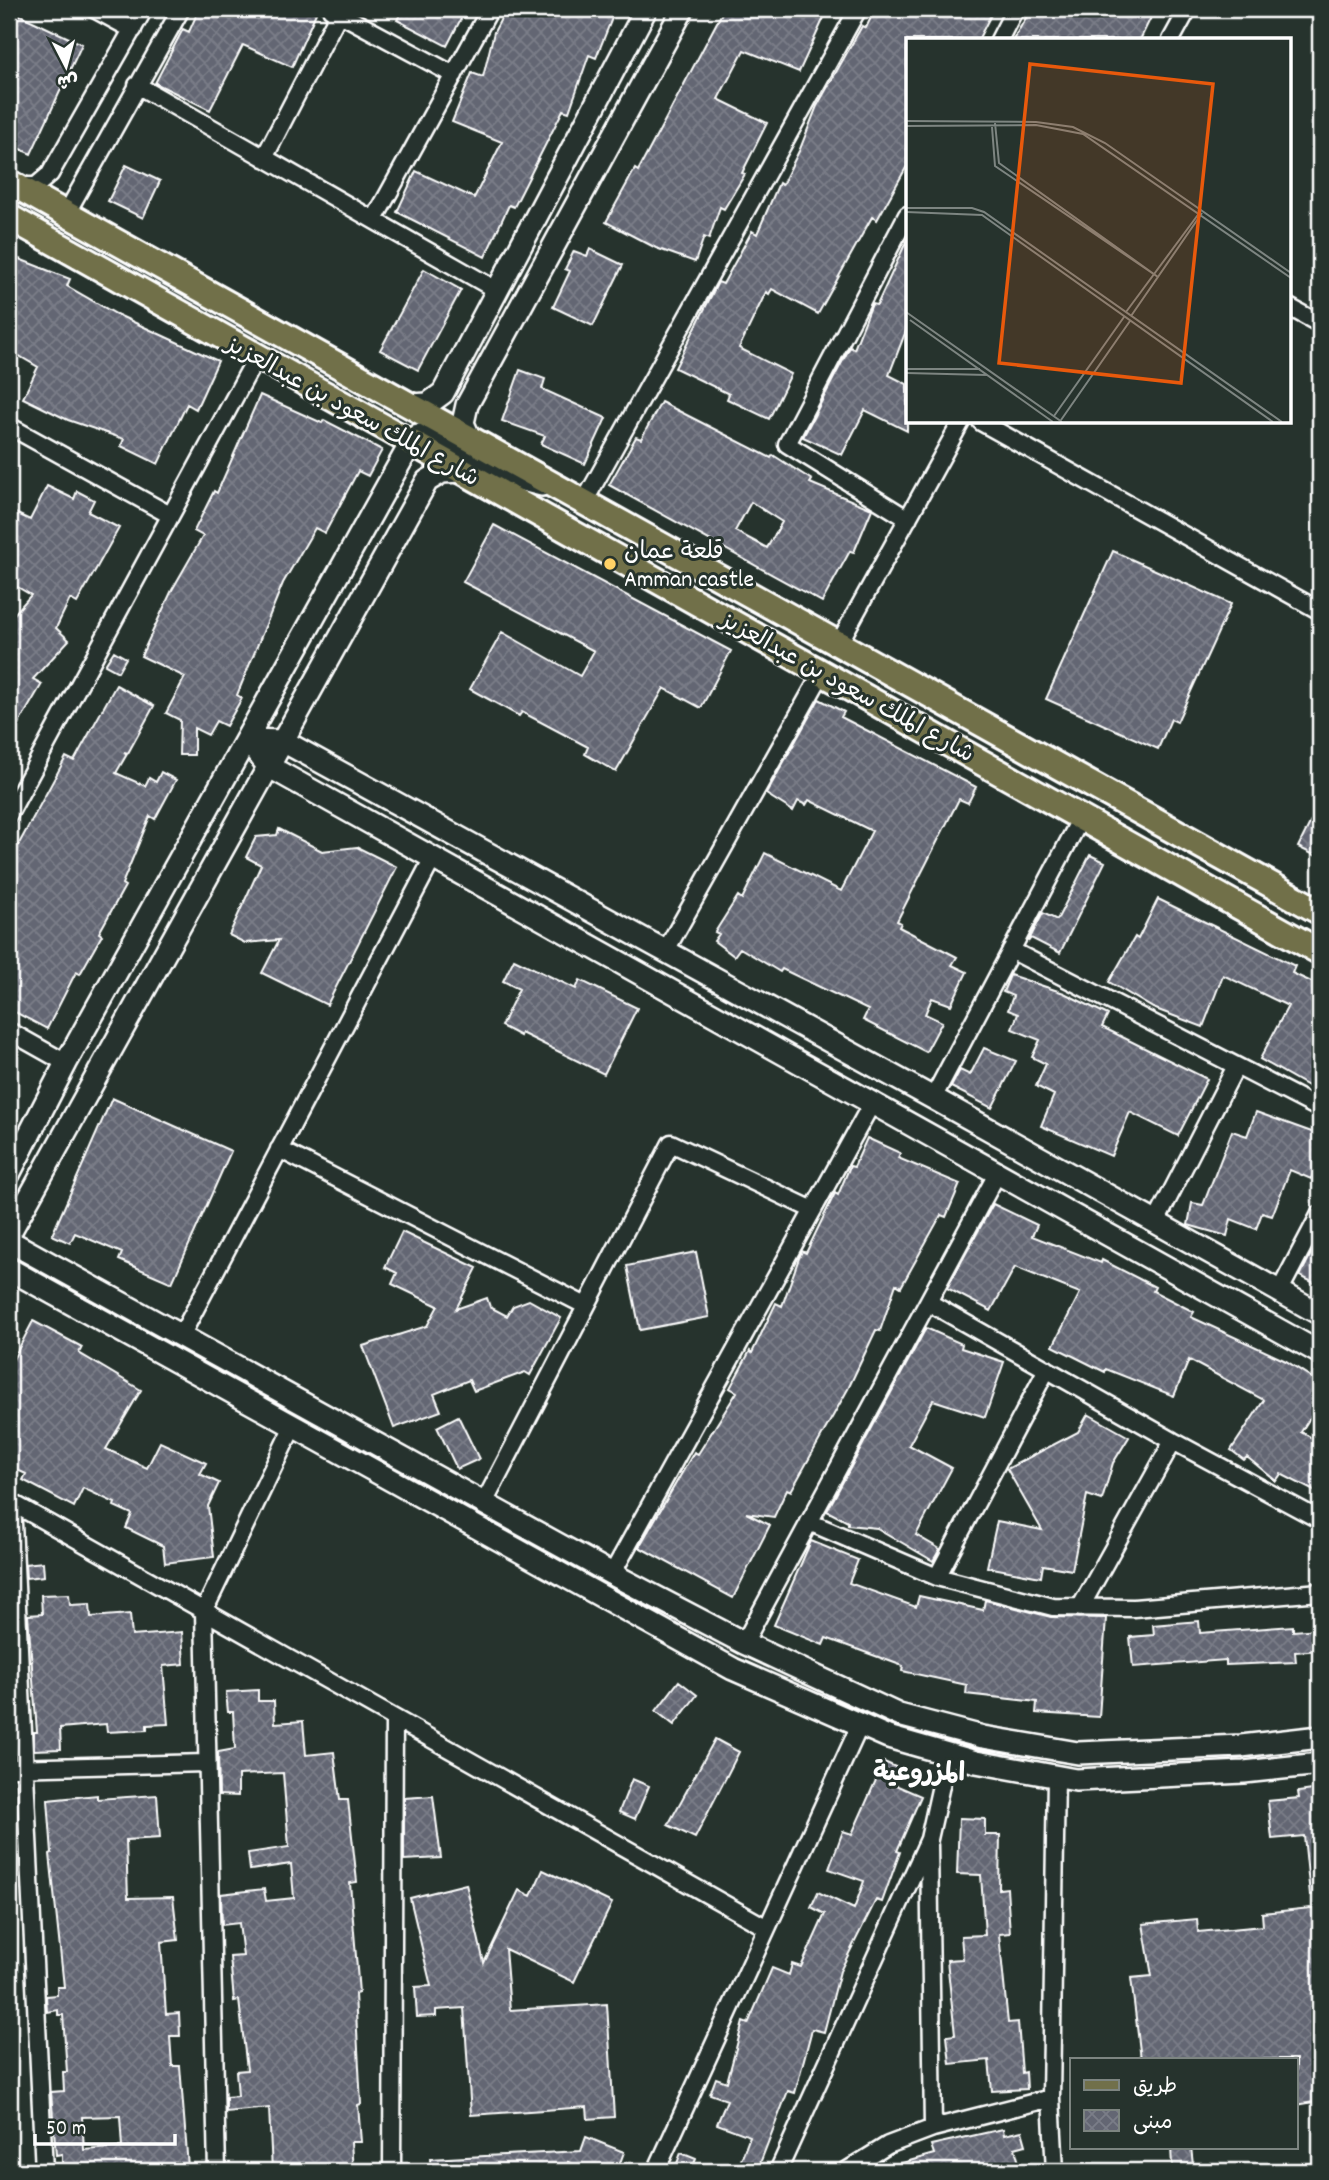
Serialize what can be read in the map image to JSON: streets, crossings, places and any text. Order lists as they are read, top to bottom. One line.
{"streets":{"main road":["شارع الملك سعود بن عبدالعزيز"]},"districts":["المزروعية"],"places":["قلعة عمان Amman castle"],"legend":["طريق","مبنى"],"scale_bar":"50 m","north":"bottom"}
